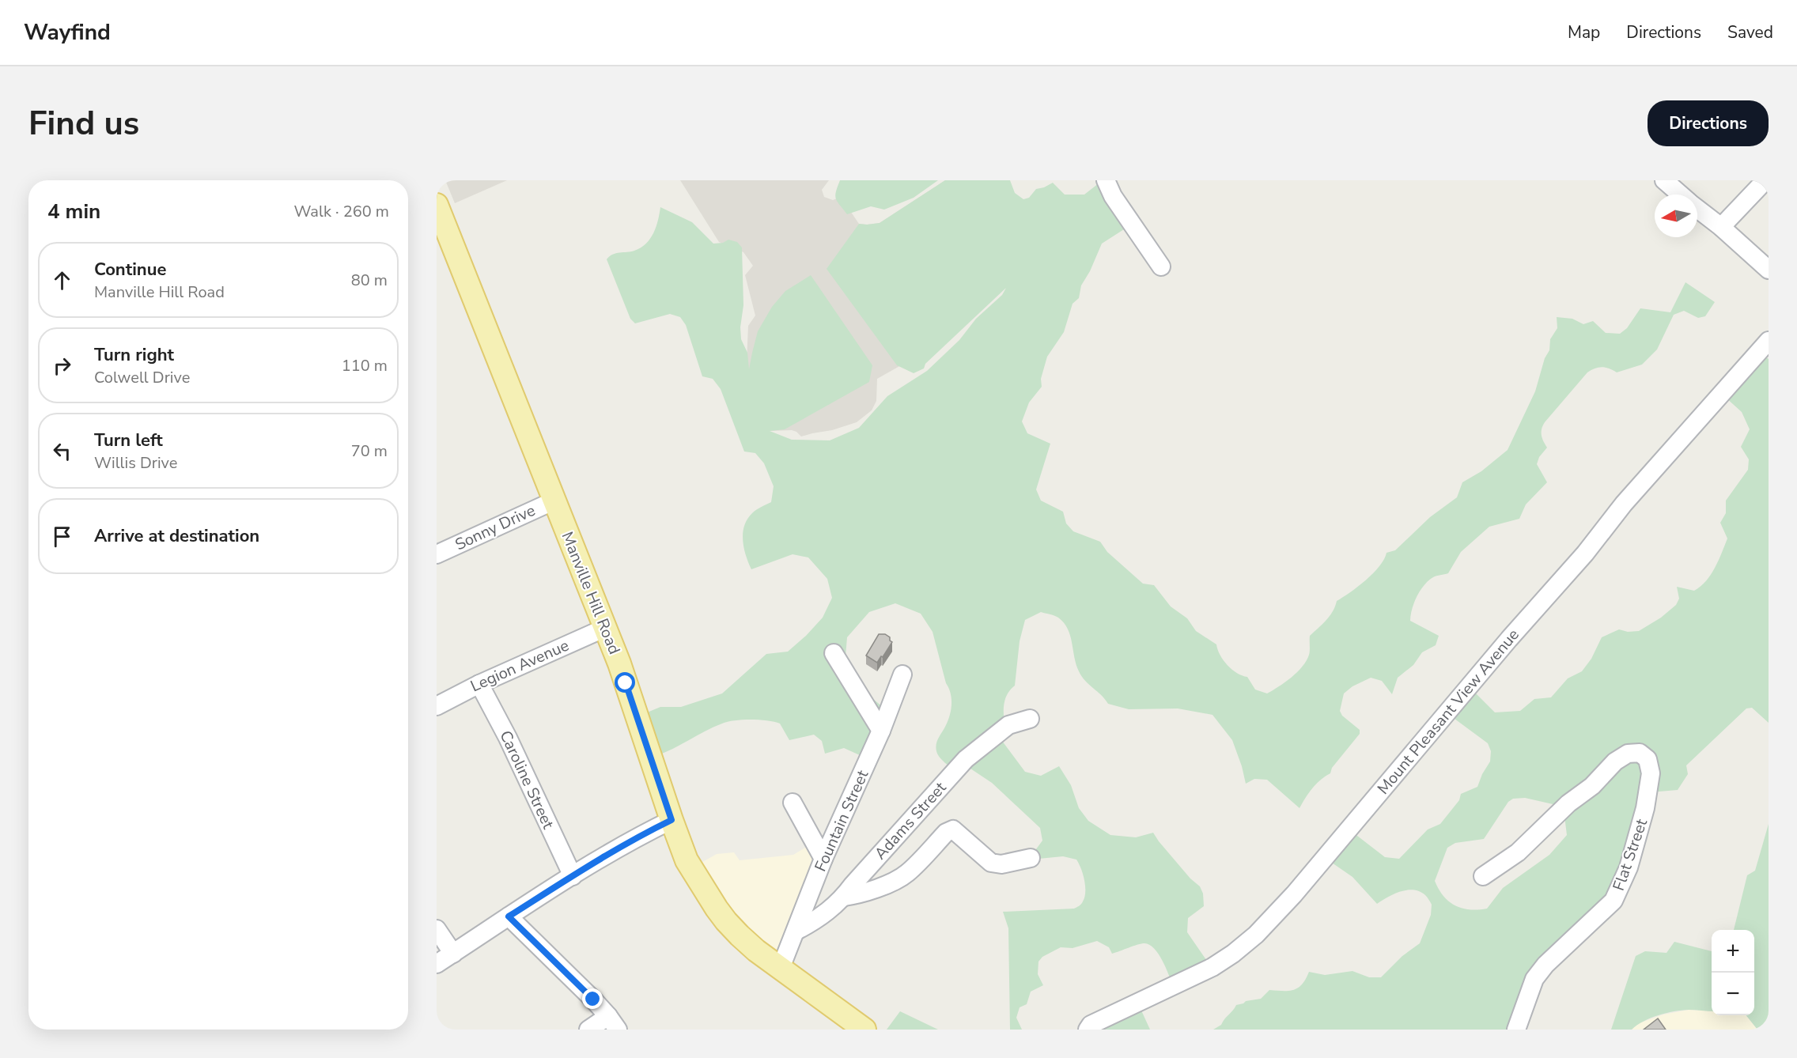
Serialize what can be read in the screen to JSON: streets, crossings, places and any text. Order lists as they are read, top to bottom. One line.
{"streets":{"main road":["Manville Hill Road"],"street":["Sonny Drive","Legion Avenue","Mount Pleasant View Avenue","Caroline Street","Fountain Street","Adams Street","Flat Street"]},"crossings":[["Sonny Drive","Manville Hill Road"],["Manville Hill Road","Legion Avenue"],["Manville Hill Road","Fountain Street"],["Legion Avenue","Caroline Street"],["Fountain Street","Adams Street"]],"north":"left","page":{"header":"Wayfind","nav":["Map","Directions","Saved"],"buttons":"Directions","title":"Find us","heading":["4 min","Walk · 260 m"],"list":[["Continue","Manville Hill Road","80 m"],["Turn right","Colwell Drive","110 m"],["Turn left","Willis Drive","70 m"],"Arrive at destination"],"map_buttons":["+","−"]}}
